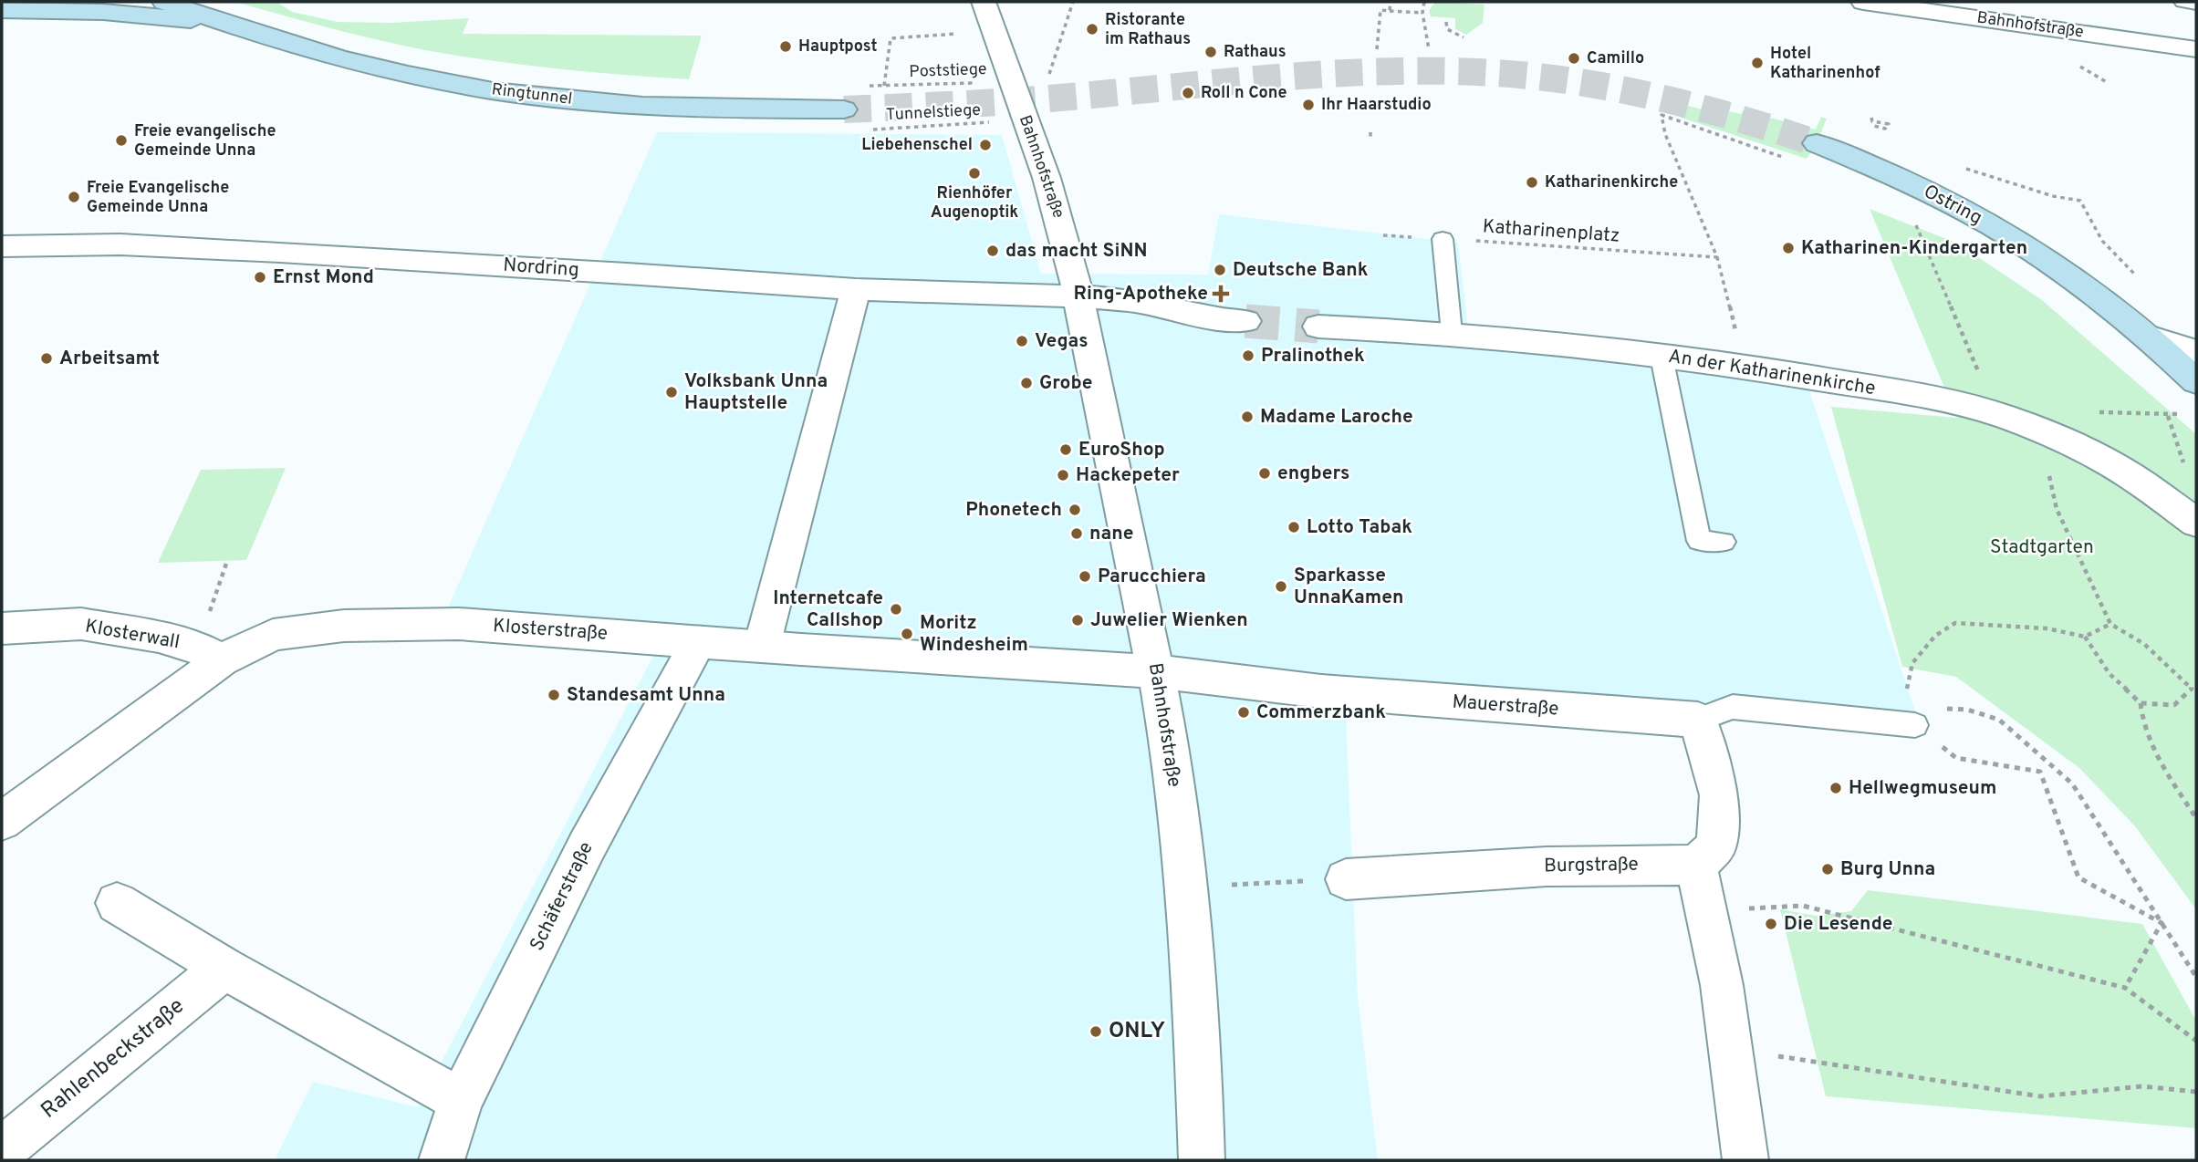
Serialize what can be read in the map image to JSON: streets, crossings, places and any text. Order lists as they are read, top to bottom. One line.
{"streets":{"main road":["Ringtunnel","Ostring"],"street":["Bahnhofstraße","Nordring","An der Katharinenkirche","Klosterstraße","Klosterwall","Mauerstraße","Burgstraße","Schäferstraße","Rahlenbeckstraße"],"path":["Poststiege","Tunnelstiege","Katharinenplatz"]},"crossings":[["Bahnhofstraße","Poststiege"],["Bahnhofstraße","Tunnelstiege"],["Bahnhofstraße","Nordring"],["Bahnhofstraße","Klosterstraße"],["Bahnhofstraße","Mauerstraße"],["Klosterstraße","Klosterwall"],["Klosterstraße","Mauerstraße"],["Klosterstraße","Schäferstraße"]],"parks":["Stadtgarten"],"places":{"other":["Ristorante im Rathaus","Hauptpost","Rathaus","Camillo","Hotel Katharinenhof","Roll n Cone","Ihr Haarstudio","Freie evangelische Gemeinde Unna","Liebehenschel","Rienhöfer Augenoptik","Katharinenkirche","Freie Evangelische Gemeinde Unna","Katharinen-Kindergarten","das macht SiNN","Deutsche Bank","Ernst Mond","Vegas","Pralinothek","Arbeitsamt","Grobe","Volksbank Unna Hauptstelle","Madame Laroche","EuroShop","engbers","Hackepeter","Phonetech","Lotto Tabak","nane","Parucchiera","Sparkasse UnnaKamen","Internetcafe Callshop","Juwelier Wienken","Moritz Windesheim","Standesamt Unna","Commerzbank","Hellwegmuseum","Burg Unna","Die Lesende","ONLY"],"health":["Ring-Apotheke"]}}
